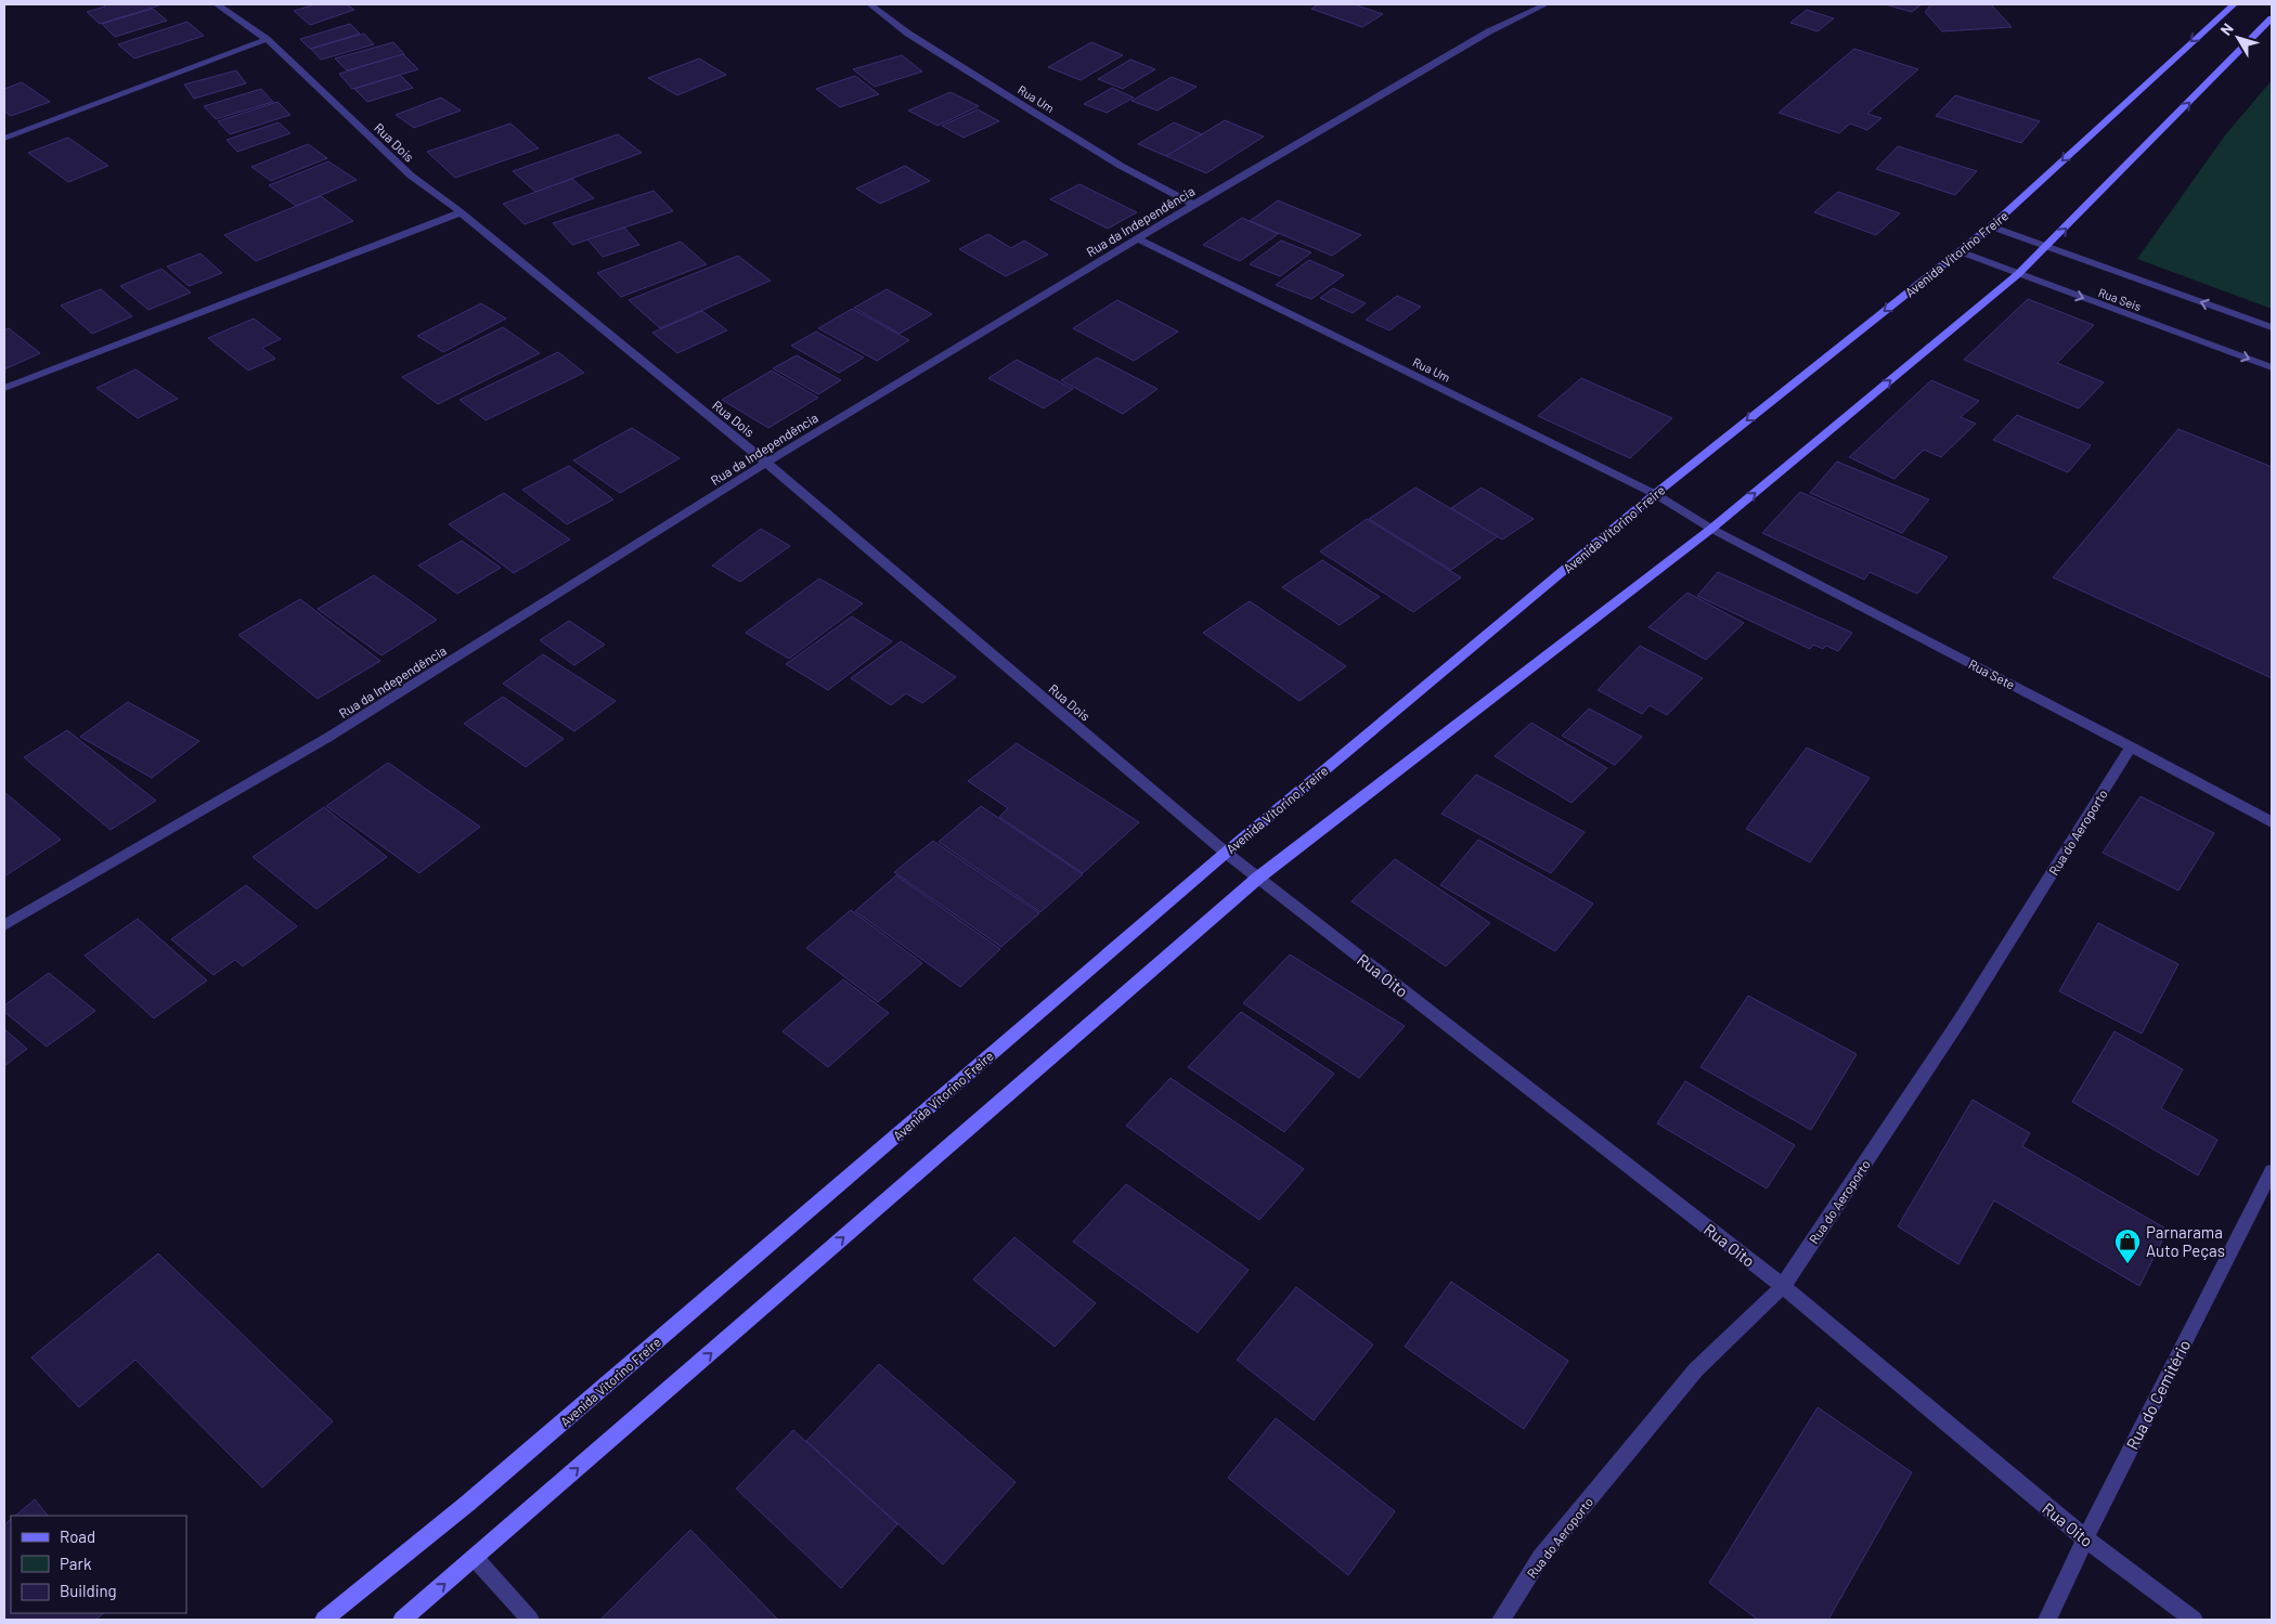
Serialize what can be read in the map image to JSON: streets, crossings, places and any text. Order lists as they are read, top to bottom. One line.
{"streets":{"street":["Rua Um","Rua Dois","Rua da Independência","Avenida Vitorino Freire","Rua Seis","Rua Sete","Rua do Aeroporto","Rua Oito","Rua do Cemitério"]},"crossings":[["Rua Um","Rua da Independência"],["Rua Um","Avenida Vitorino Freire"],["Rua Um","Rua Sete"],["Rua Dois","Rua da Independência"],["Rua Dois","Avenida Vitorino Freire"],["Rua Dois","Rua Oito"],["Avenida Vitorino Freire","Rua Seis"],["Rua Sete","Rua do Aeroporto"],["Rua do Aeroporto","Rua Oito"],["Rua Oito","Rua do Cemitério"]],"places":{"shop":["Parnarama Auto Peças"]},"legend":["Road","Park","Building"],"north":"top left"}
